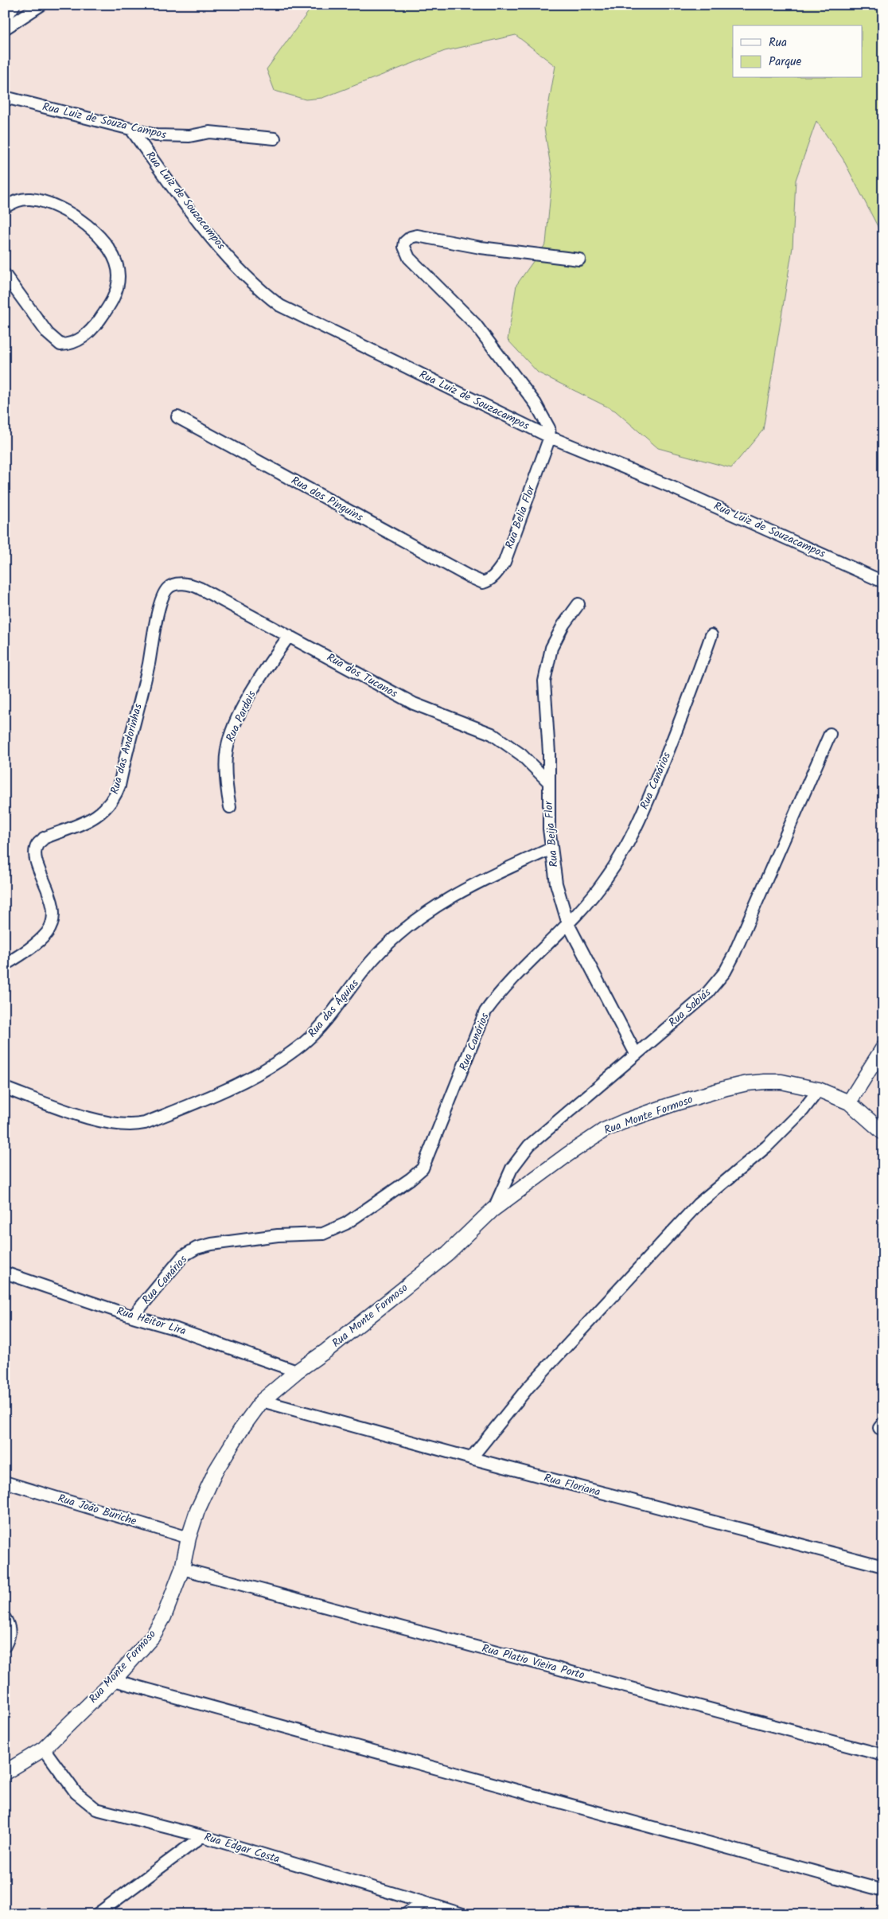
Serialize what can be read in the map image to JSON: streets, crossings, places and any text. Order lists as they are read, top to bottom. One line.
{"streets":{"street":["Rua Luiz de Souza Campos","Rua Luiz de Souzacampos","Rua dos Pinguins","Rua Belia Flor","Rua dos Tucanos","Rua Pardais","Rua das Andorinhas","Rua Canários","Rua Beija Flor","Rua Sabiás","Rua das Águias","Rua Monte Formoso","Rua Heitor Lira","Rua Floriana","Rua João Buriche","Rua Platio Vieira Porto","Rua Edgar Costa"]},"crossings":[["Rua Luiz de Souza Campos","Rua Luiz de Souzacampos"],["Rua Luiz de Souzacampos","Rua Belia Flor"],["Rua dos Pinguins","Rua Belia Flor"],["Rua dos Tucanos","Rua Pardais"],["Rua dos Tucanos","Rua das Andorinhas"],["Rua dos Tucanos","Rua Beija Flor"],["Rua Canários","Rua Beija Flor"],["Rua Canários","Rua Heitor Lira"],["Rua Beija Flor","Rua Sabiás"],["Rua Beija Flor","Rua das Águias"],["Rua Sabiás","Rua Monte Formoso"],["Rua Monte Formoso","Rua Heitor Lira"],["Rua Monte Formoso","Rua Floriana"],["Rua Monte Formoso","Rua João Buriche"],["Rua Monte Formoso","Rua Platio Vieira Porto"],["Rua Monte Formoso","Rua Edgar Costa"]],"legend":["Rua","Parque"]}
